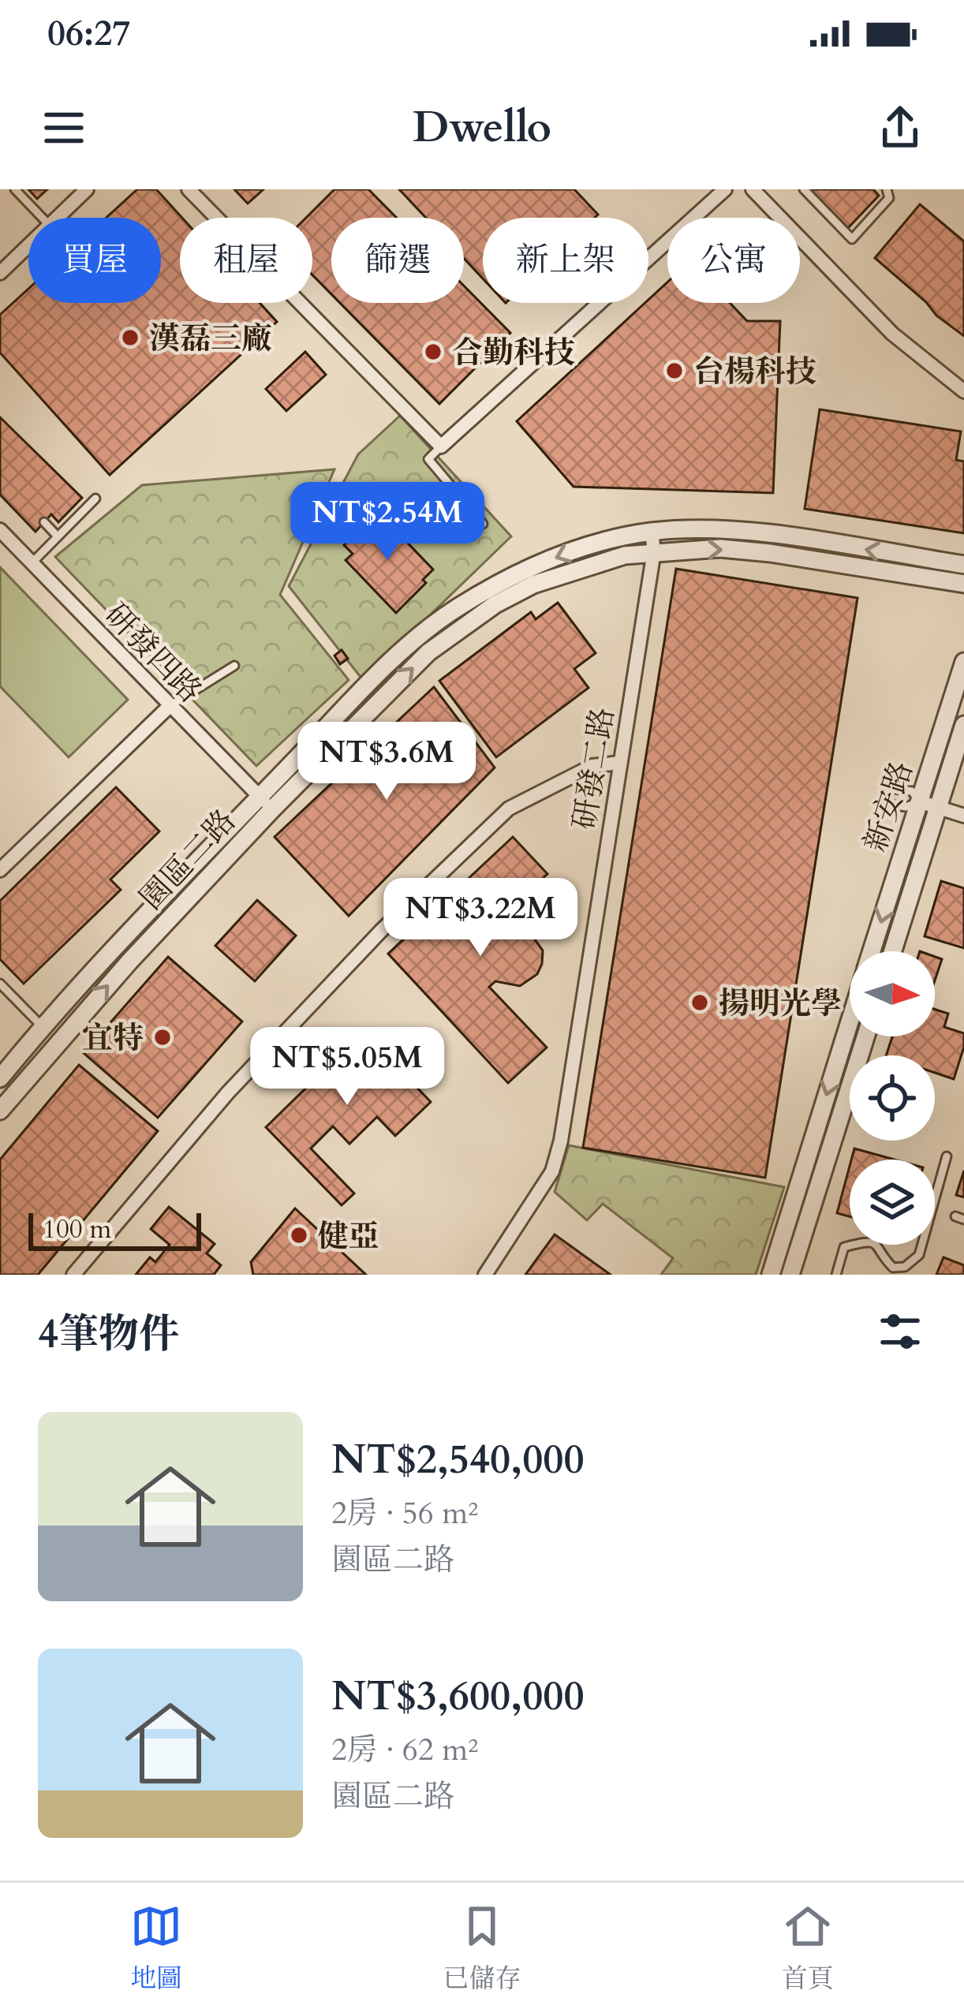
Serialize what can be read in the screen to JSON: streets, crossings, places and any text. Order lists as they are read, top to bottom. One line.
{"streets":{"street":["研發四路","研發二路","新安路","園區二路"]},"crossings":[["研發四路","園區二路"],["研發二路","園區二路"]],"places":["漢磊三廠","合勤科技","台楊科技","揚明光學","宜特","健亞"],"scale_bar":"100 m","north":"right","page":{"status":"06:27","header":"Dwello","chip":["買屋","租屋","篩選","新上架","公寓"],"price":["NT$2.54M","NT$3.6M","NT$3.22M","NT$5.05M"],"scale":"100 m","heading":"4筆物件","list":[{"name":"NT$2,540,000","note":"2房 · 56 m² · 園區二路"},{"name":"NT$3,600,000","note":"2房 · 62 m² · 園區二路"}],"tabs":["地圖","已儲存","首頁"]}}
